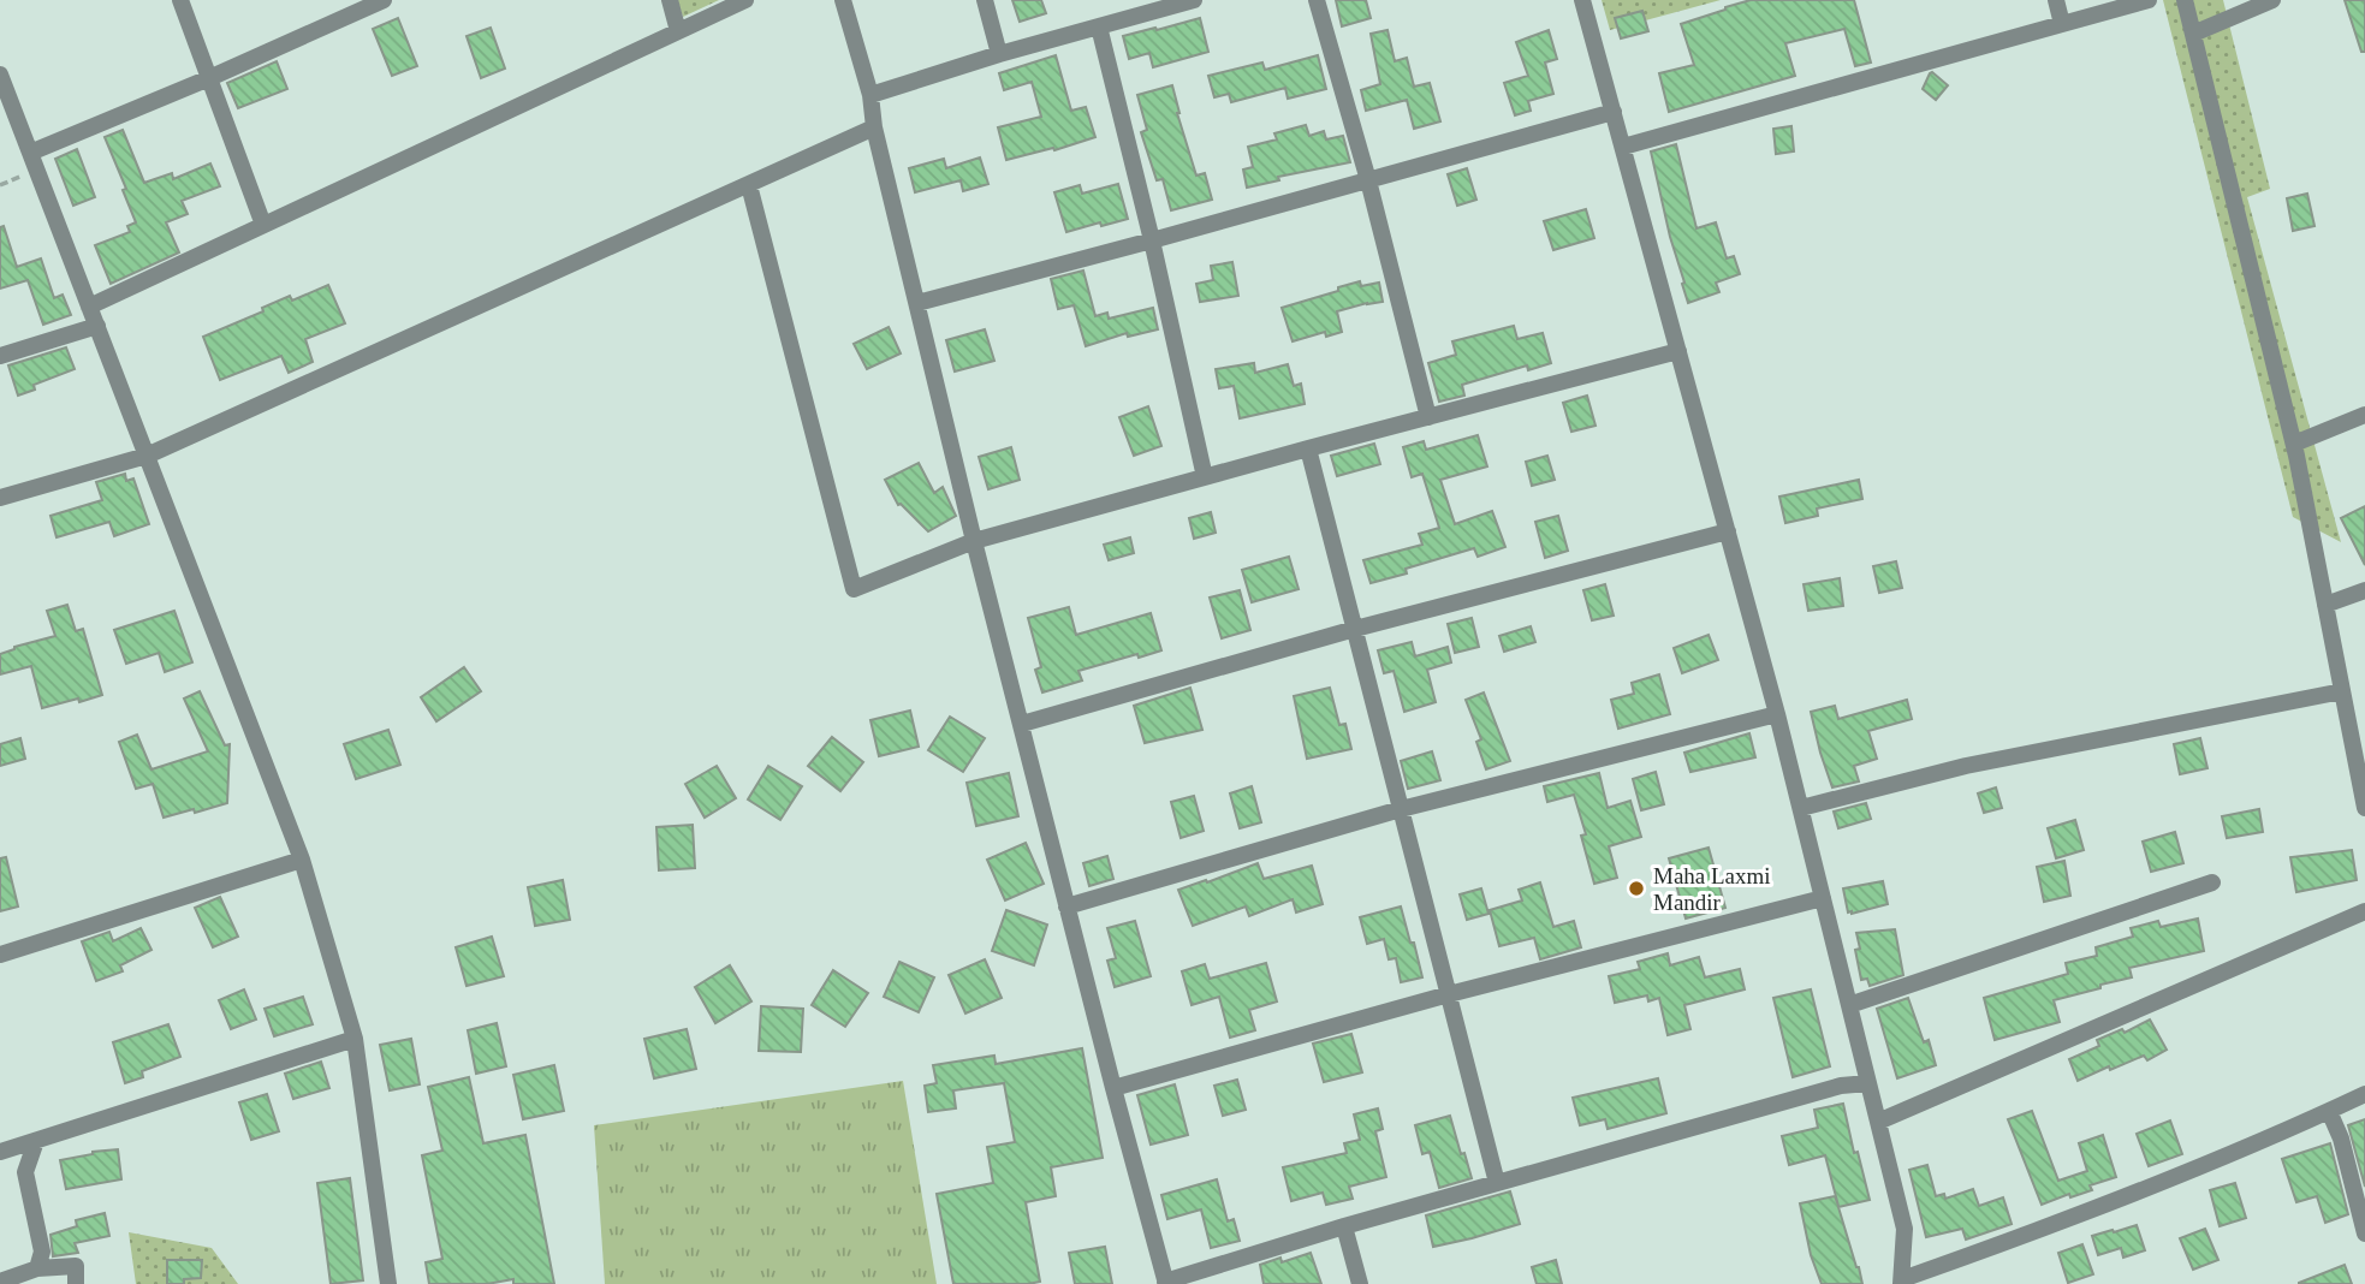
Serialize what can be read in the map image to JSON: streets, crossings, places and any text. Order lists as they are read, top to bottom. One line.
{"places":["Maha Laxmi Mandir"]}
